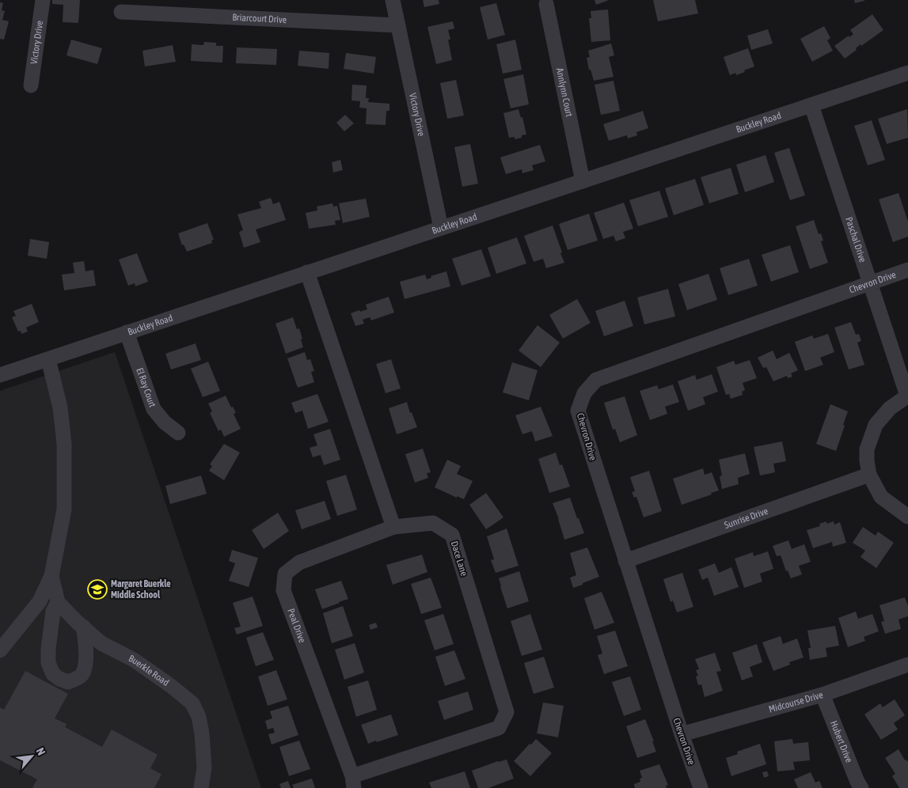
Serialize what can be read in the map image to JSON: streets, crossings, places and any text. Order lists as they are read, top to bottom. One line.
{"streets":{"street":["Briarcourt Drive","Victory Drive","Annlynn Court","Buckley Road","Paschal Drive","Chevron Drive","El Ray Court","Sunrise Drive","Dace Lane","Peal Drive","Buerkle Road","Midcourse Drive","Hubert Drive"]},"crossings":[["Briarcourt Drive","Victory Drive"],["Victory Drive","Buckley Road"],["Annlynn Court","Buckley Road"],["Buckley Road","Paschal Drive"],["Buckley Road","El Ray Court"],["Paschal Drive","Chevron Drive"],["Chevron Drive","Sunrise Drive"],["Chevron Drive","Midcourse Drive"],["Dace Lane","Peal Drive"],["Midcourse Drive","Hubert Drive"]],"places":{"school or university":["Margaret Buerkle Middle School"]},"north":"top right"}
